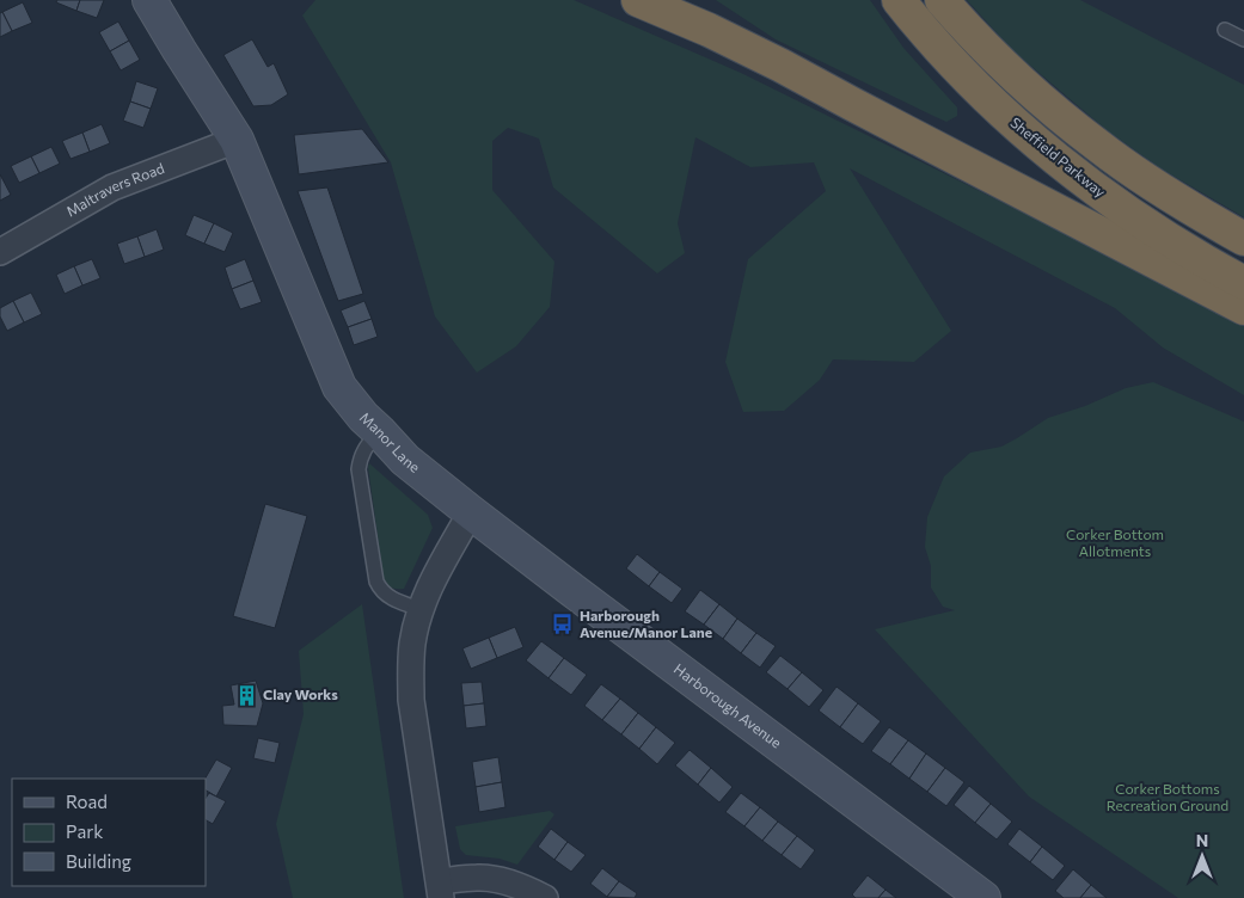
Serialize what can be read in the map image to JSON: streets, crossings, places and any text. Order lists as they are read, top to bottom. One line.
{"streets":{"highway":["Sheffield Parkway"],"street":["Maltravers Road","Manor Lane","Harborough Avenue"]},"crossings":[["Maltravers Road","Manor Lane"],["Manor Lane","Harborough Avenue"]],"parks":["Corker Bottom Allotments","Corker Bottoms Recreation Ground"],"places":{"bus stop":["Harborough Avenue/Manor Lane"],"building":["Clay Works"]},"legend":["Road","Park","Building"],"north":"top"}
